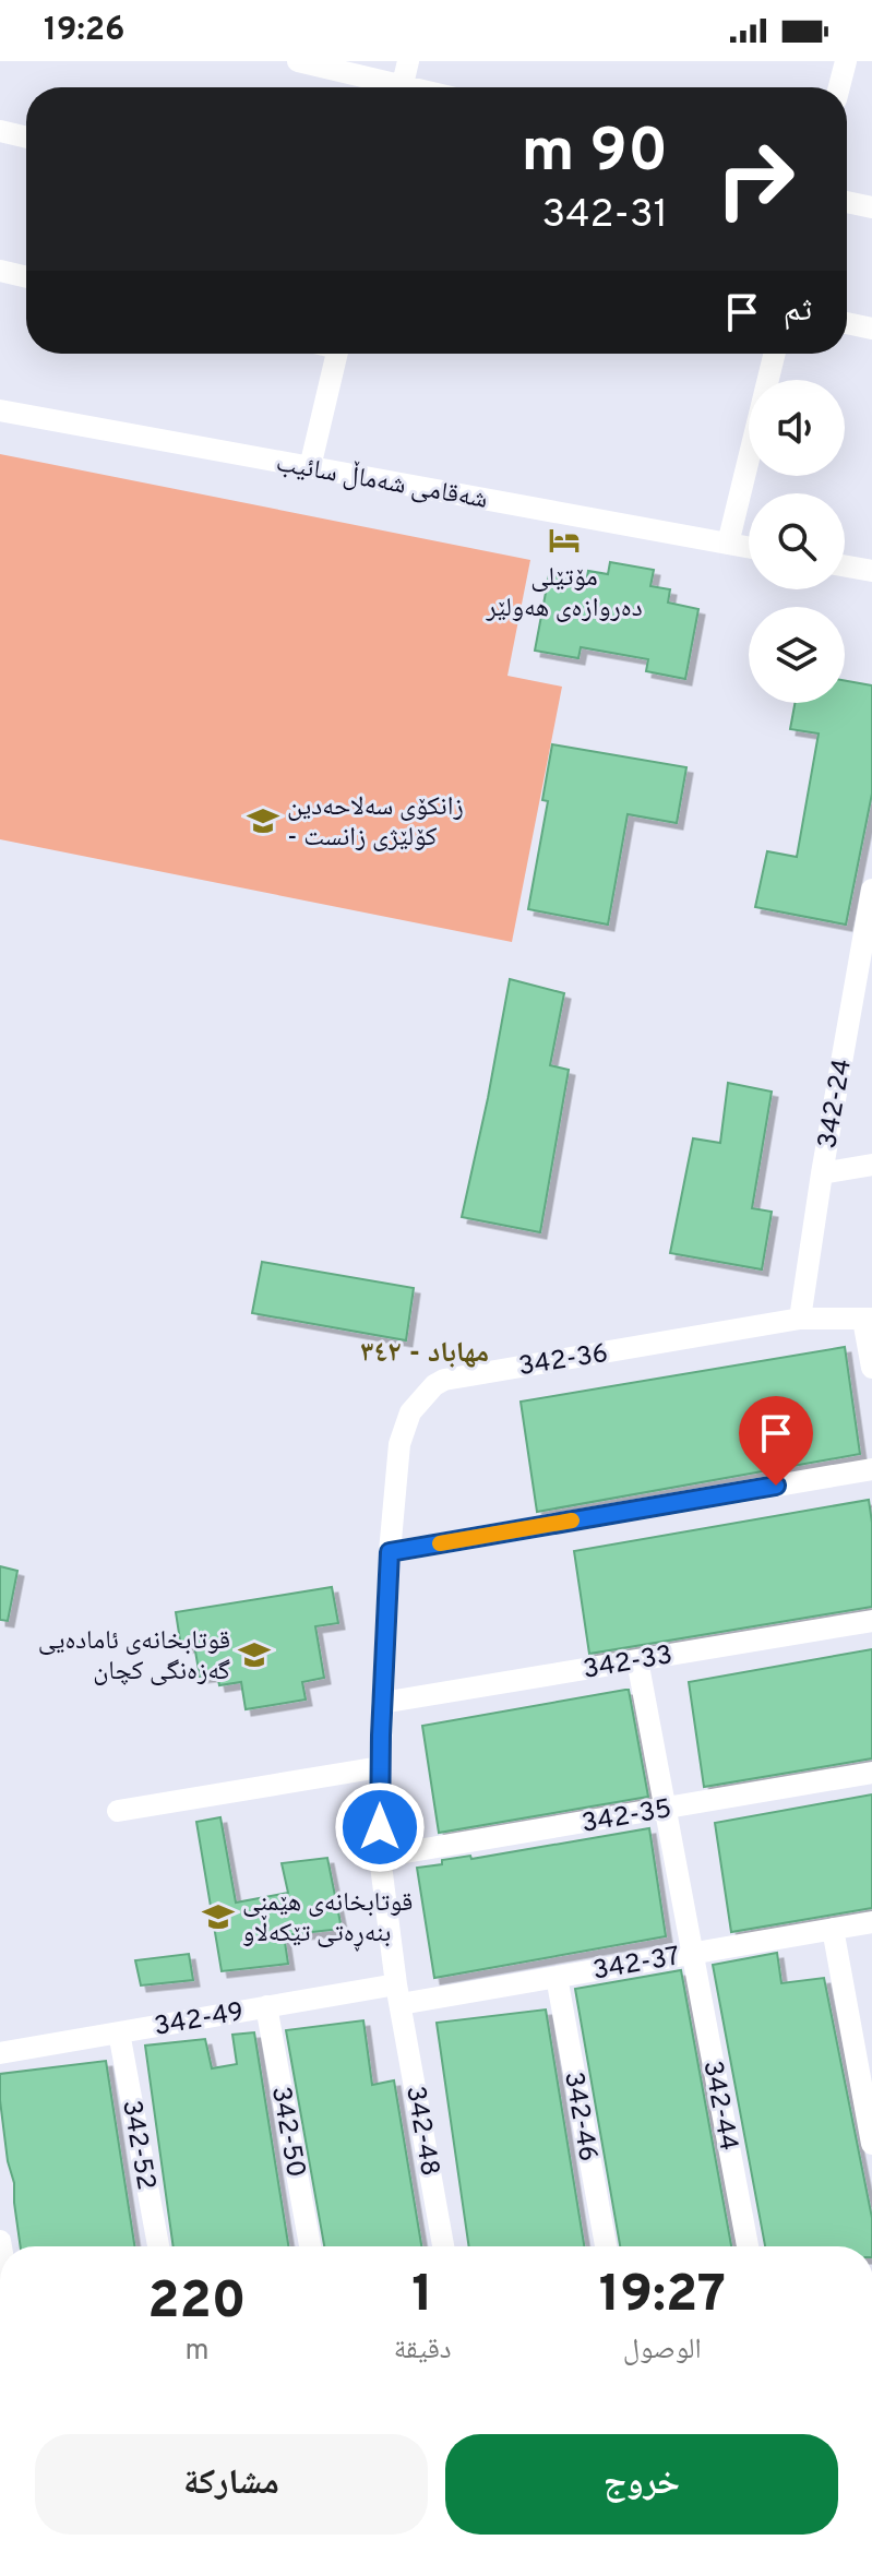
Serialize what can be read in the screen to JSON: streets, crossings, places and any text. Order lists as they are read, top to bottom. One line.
{"streets":{"street":["شەقامی شەماڵ سائیب","342-24","342-36","342-33","342-35","342-37","342-49","342-44","342-46","342-48","342-50","342-52"]},"crossings":[["342-24","342-36"],["342-36","342-33"],["342-36","342-35"],["342-36","342-37"],["342-36","342-49"],["342-36","342-48"],["342-33","342-44"],["342-35","342-44"],["342-37","342-49"],["342-37","342-44"],["342-37","342-46"],["342-37","342-48"],["342-49","342-48"],["342-49","342-50"],["342-49","342-52"]],"districts":["مهاباد - ٣٤٢"],"places":{"hotel":["مۆتێلی دەروازەی هەولێر"],"school or university":["زانکۆی سەلاحەدین - کۆلێژی زانست","قوتابخانەی ئامادەیی گەزەنگی کچان","قوتابخانەی هێمنی بنەڕەتی تێکەڵاو"]},"page":{"status":"19:26","turn":["90 m","342-31"],"then":"ثم","eta":["19:27","الوصول","1","دقيقة","220","m"],"buttons":["خروج","مشاركة"]}}
